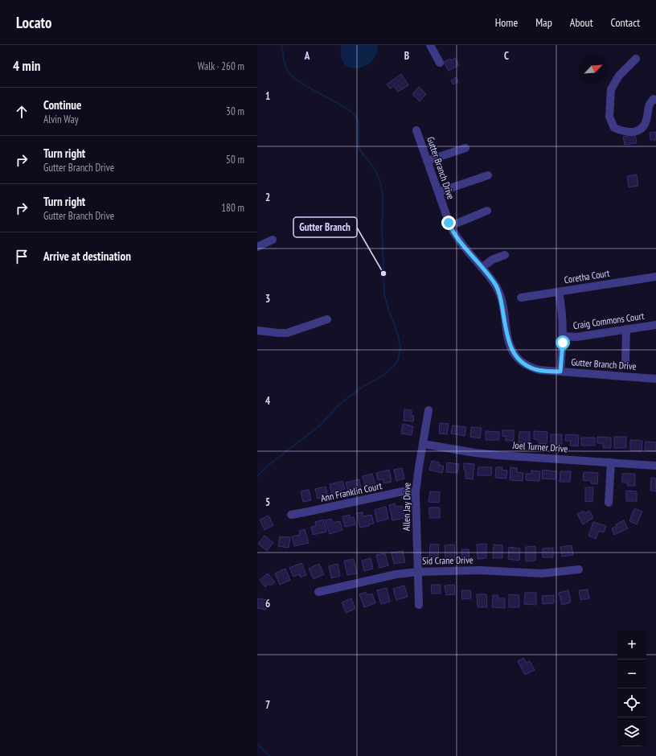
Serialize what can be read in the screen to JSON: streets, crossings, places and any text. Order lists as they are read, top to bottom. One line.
{"streets":{"street":["Gutter Branch Drive","Coretha Court","Craig Commons Court","Joel Turner Drive","Ann Franklin Court","Allen Jay Drive","Sid Crane Drive"]},"crossings":[["Joel Turner Drive","Allen Jay Drive"],["Ann Franklin Court","Allen Jay Drive"],["Allen Jay Drive","Sid Crane Drive"]],"places":["Gutter Branch"],"north":"top right","page":{"header":"Locato","nav":["Home","Map","About","Contact"],"heading":["4 min","Walk · 260 m"],"list":[["Continue","Alvin Way","30 m"],["Turn right","Gutter Branch Drive","50 m"],["Turn right","Gutter Branch Drive","180 m"],"Arrive at destination"],"map_buttons":["+","−"]},"grid":{"columns":["A","B","C"],"rows":["1","2","3","4","5","6","7"]}}
